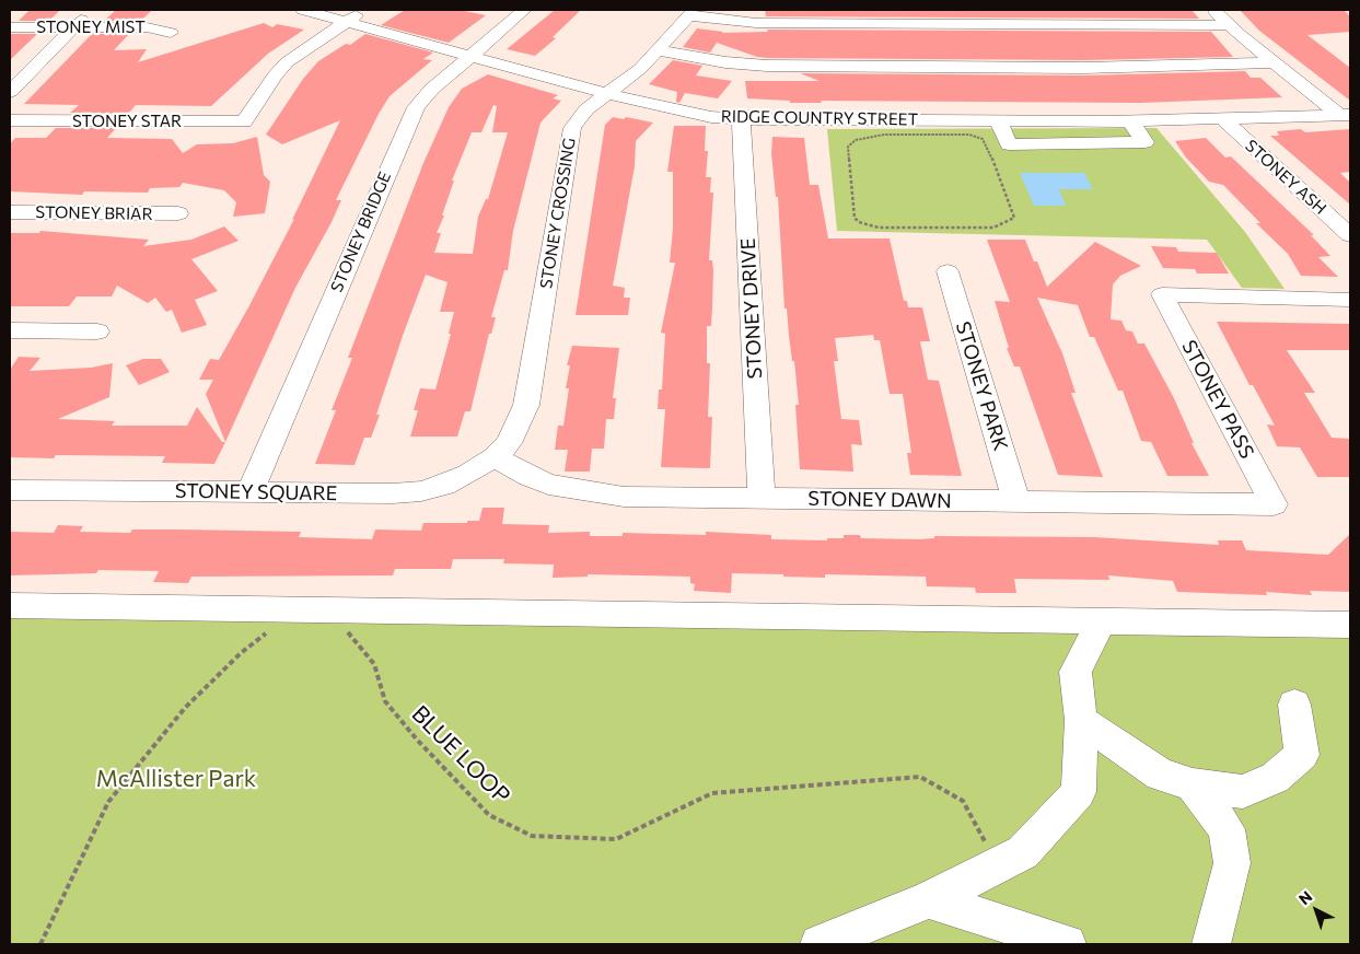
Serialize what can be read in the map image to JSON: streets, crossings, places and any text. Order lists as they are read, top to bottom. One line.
{"streets":{"street":["STONEY MIST","RIDGE COUNTRY STREET","STONEY STAR","STONEY ASH","STONEY BRIAR","STONEY CROSSING","STONEY BRIDGE","STONEY DRIVE","STONEY PARK","STONEY PASS","STONEY SQUARE","STONEY DAWN"],"path":["BLUE LOOP"]},"crossings":[["RIDGE COUNTRY STREET","STONEY STAR"],["RIDGE COUNTRY STREET","STONEY ASH"],["RIDGE COUNTRY STREET","STONEY CROSSING"],["RIDGE COUNTRY STREET","STONEY BRIDGE"],["RIDGE COUNTRY STREET","STONEY DRIVE"],["STONEY CROSSING","STONEY SQUARE"],["STONEY CROSSING","STONEY DAWN"],["STONEY BRIDGE","STONEY SQUARE"],["STONEY DRIVE","STONEY DAWN"],["STONEY PARK","STONEY DAWN"],["STONEY PASS","STONEY DAWN"],["STONEY SQUARE","STONEY DAWN"]],"parks":["McAllister Park"],"north":"top left"}
